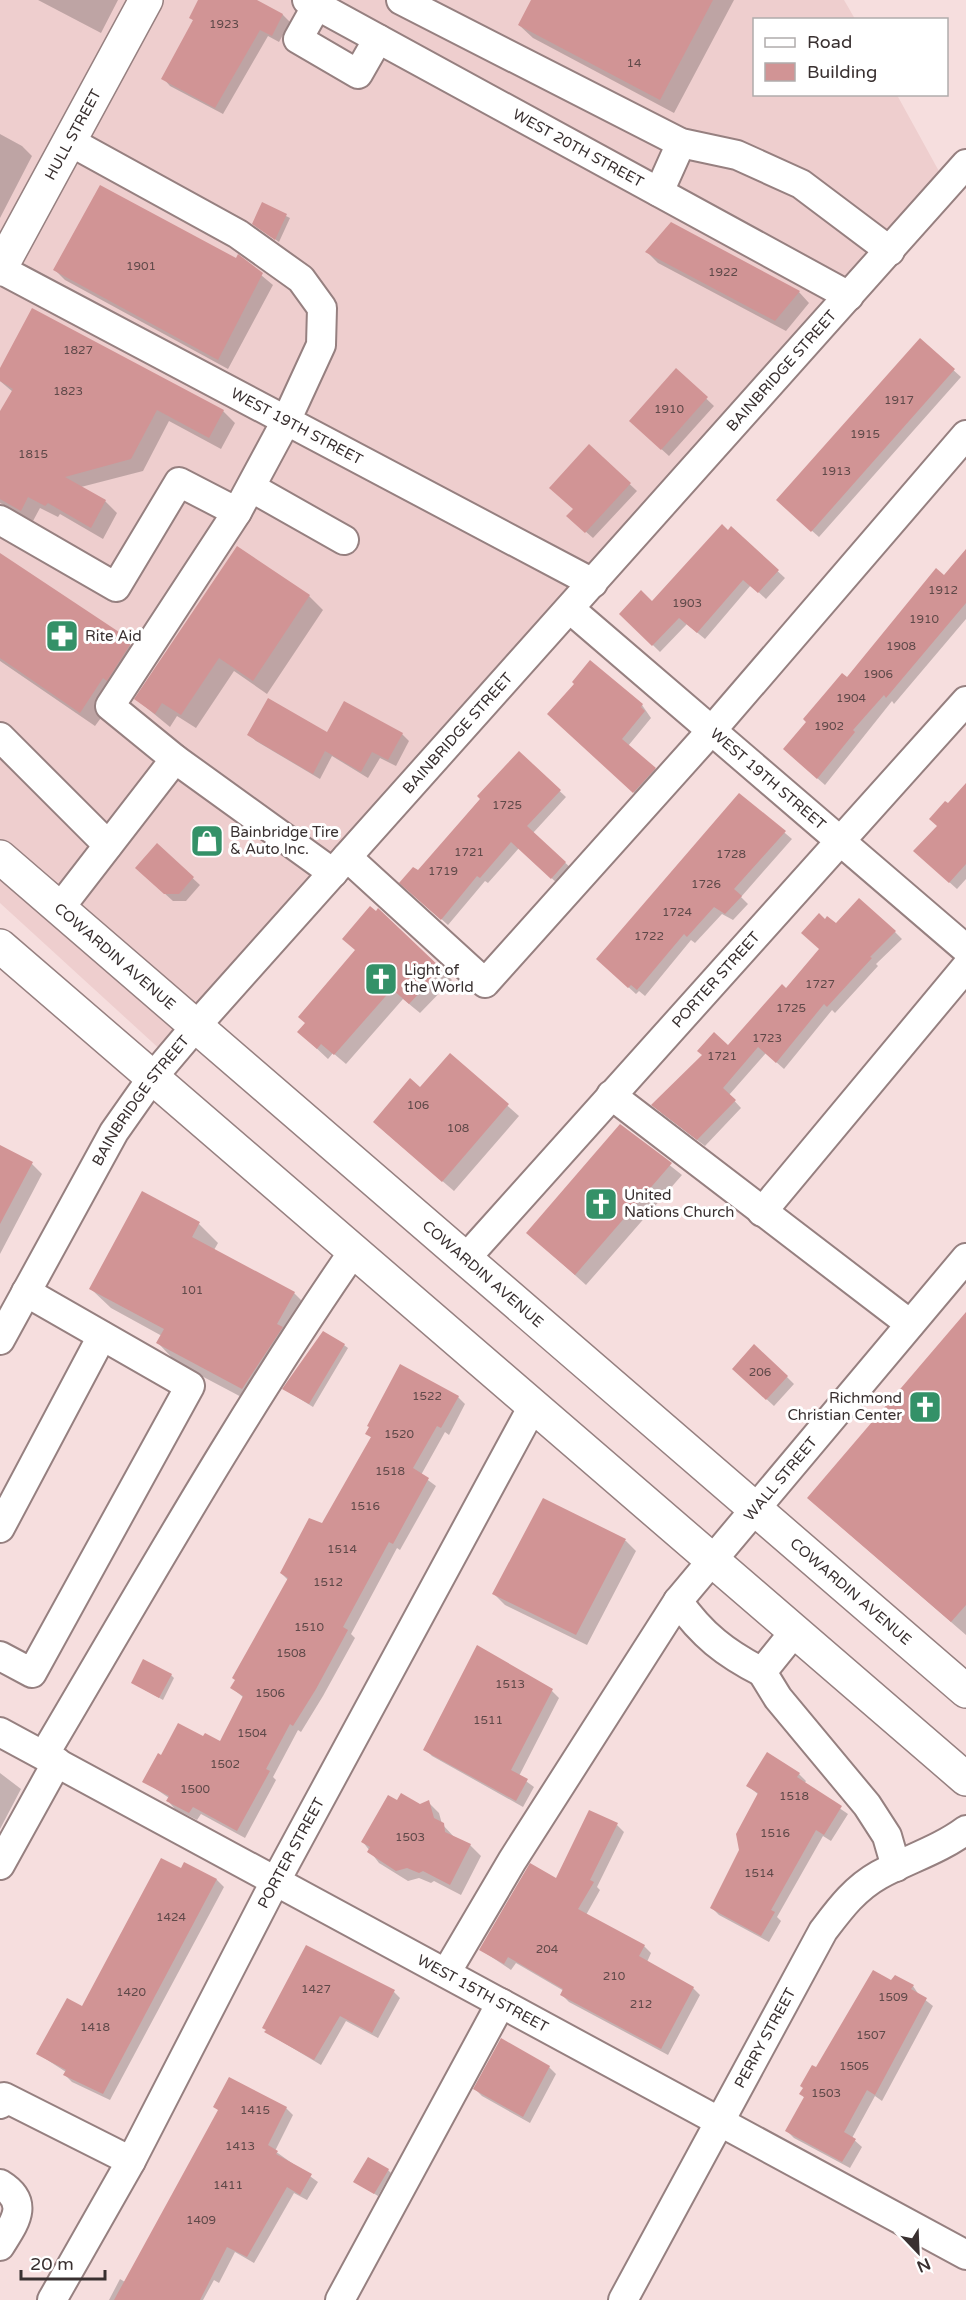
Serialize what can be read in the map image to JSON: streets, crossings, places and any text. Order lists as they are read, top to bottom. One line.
{"streets":{"main road":["HULL STREET","COWARDIN AVENUE"],"street":["WEST 20TH STREET","BAINBRIDGE STREET","WEST 19TH STREET","PORTER STREET","WALL STREET","WEST 15TH STREET","PERRY STREET"]},"crossings":[["HULL STREET","WEST 19TH STREET"],["WEST 20TH STREET","BAINBRIDGE STREET"],["BAINBRIDGE STREET","WEST 19TH STREET"],["BAINBRIDGE STREET","COWARDIN AVENUE"],["WEST 19TH STREET","PORTER STREET"],["COWARDIN AVENUE","PORTER STREET"],["COWARDIN AVENUE","WALL STREET"],["PORTER STREET","WEST 15TH STREET"],["WALL STREET","WEST 15TH STREET"],["WEST 15TH STREET","PERRY STREET"]],"places":{"pharmacy":["Rite Aid"],"shop":["Bainbridge Tire & Auto Inc."],"church":["Light of the World","United Nations Church","Richmond Christian Center"]},"house_numbers":["1923","14","1901","1922","1827","1823","1917","1910","1915","1815","1913","1912","1903","1910","1908","1906","1904","1902","1725","1721","1728","1719","1726","1724","1722","1727","1725","1723","1721","106","108","101","206","1522","1520","1518","1516","1514","1512","1510","1508","1513","1506","1511","1504","1502","1500","1518","1516","1503","1514","1424","204","210","1427","1420","1509","212","1418","1507","1505","1503","1415","1413","1411","1409"],"legend":["Road","Building"],"scale_bar":"20 m","north":"bottom right"}
